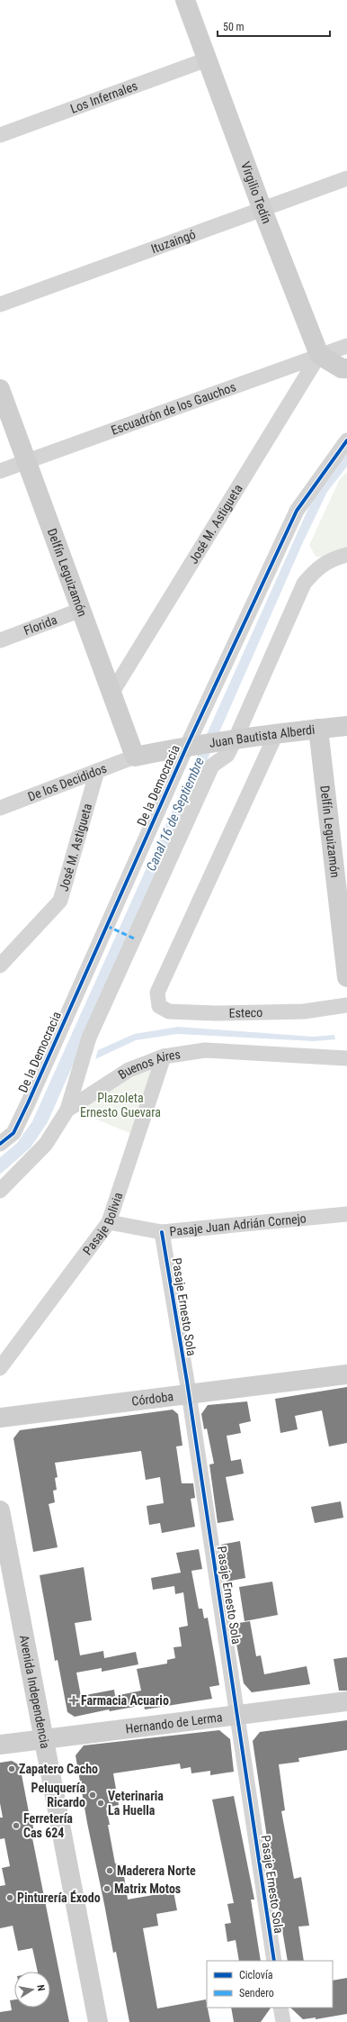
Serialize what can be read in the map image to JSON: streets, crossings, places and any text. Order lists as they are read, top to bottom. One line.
{"streets":{"street":["Los Infernales","Virgilio Tedín","Ituzaingó","Escuadrón de los Gauchos","José M. Astigueta","Delfín Leguizamón","Florida","Juan Bautista Alberdi","De los Decididos","De la Democracia","Esteco","Buenos Aires","Pasaje Bolivia","Pasaje Juan Adrián Cornejo","Pasaje Ernesto Sola","Córdoba","Avenida Independencia","Hernando de Lerma"]},"crossings":[["Los Infernales","Virgilio Tedín"],["Virgilio Tedín","Ituzaingó"],["Virgilio Tedín","Escuadrón de los Gauchos"],["Virgilio Tedín","José M. Astigueta"],["Escuadrón de los Gauchos","José M. Astigueta"],["Escuadrón de los Gauchos","Delfín Leguizamón"],["José M. Astigueta","Delfín Leguizamón"],["José M. Astigueta","De los Decididos"],["Delfín Leguizamón","Florida"],["Delfín Leguizamón","Juan Bautista Alberdi"],["Delfín Leguizamón","De los Decididos"],["Juan Bautista Alberdi","De los Decididos"],["Juan Bautista Alberdi","De la Democracia"],["Juan Bautista Alberdi","Esteco"],["Buenos Aires","Pasaje Bolivia"],["Pasaje Bolivia","Pasaje Juan Adrián Cornejo"],["Pasaje Juan Adrián Cornejo","Pasaje Ernesto Sola"],["Pasaje Ernesto Sola","Córdoba"],["Pasaje Ernesto Sola","Hernando de Lerma"],["Avenida Independencia","Hernando de Lerma"]],"water":["Canal 16 de Septiembre"],"parks":["Plazoleta Ernesto Guevara"],"places":{"health":["Farmacia Acuario"],"other":["Zapatero Cacho","Peluquería Ricardo","Veterinaria La Huella","Ferretería Cas 624","Maderera Norte","Matrix Motos","Pinturería Éxodo"]},"legend":["Ciclovía","Sendero"],"scale_bar":"50 m","north":"right"}
